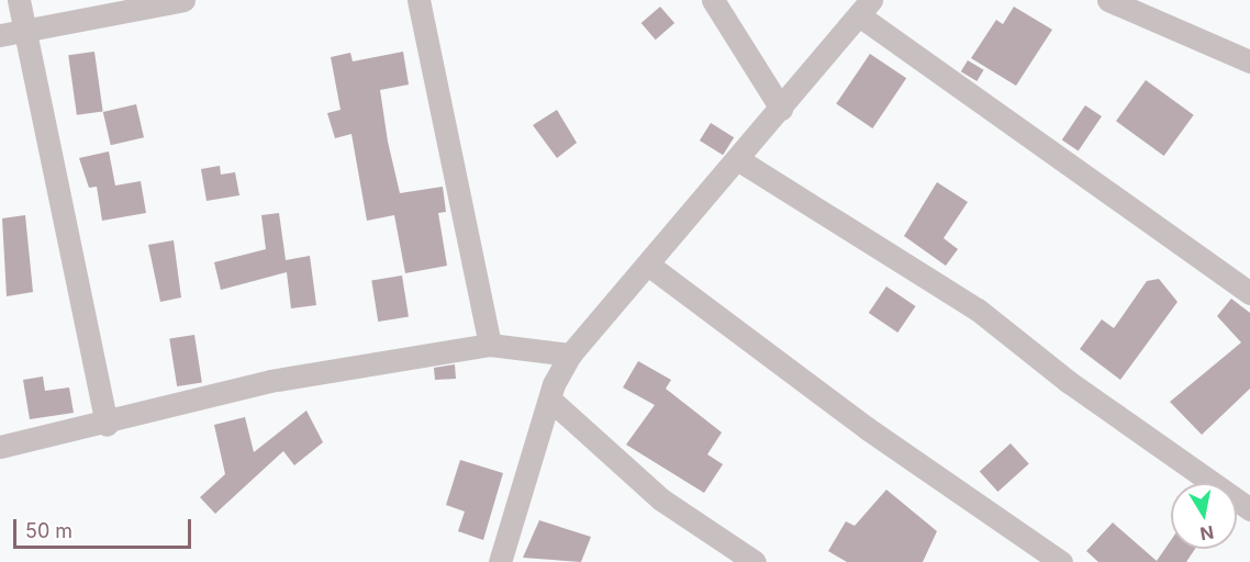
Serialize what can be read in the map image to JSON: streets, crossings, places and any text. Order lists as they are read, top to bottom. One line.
{"scale_bar":"50 m","north":"bottom"}
